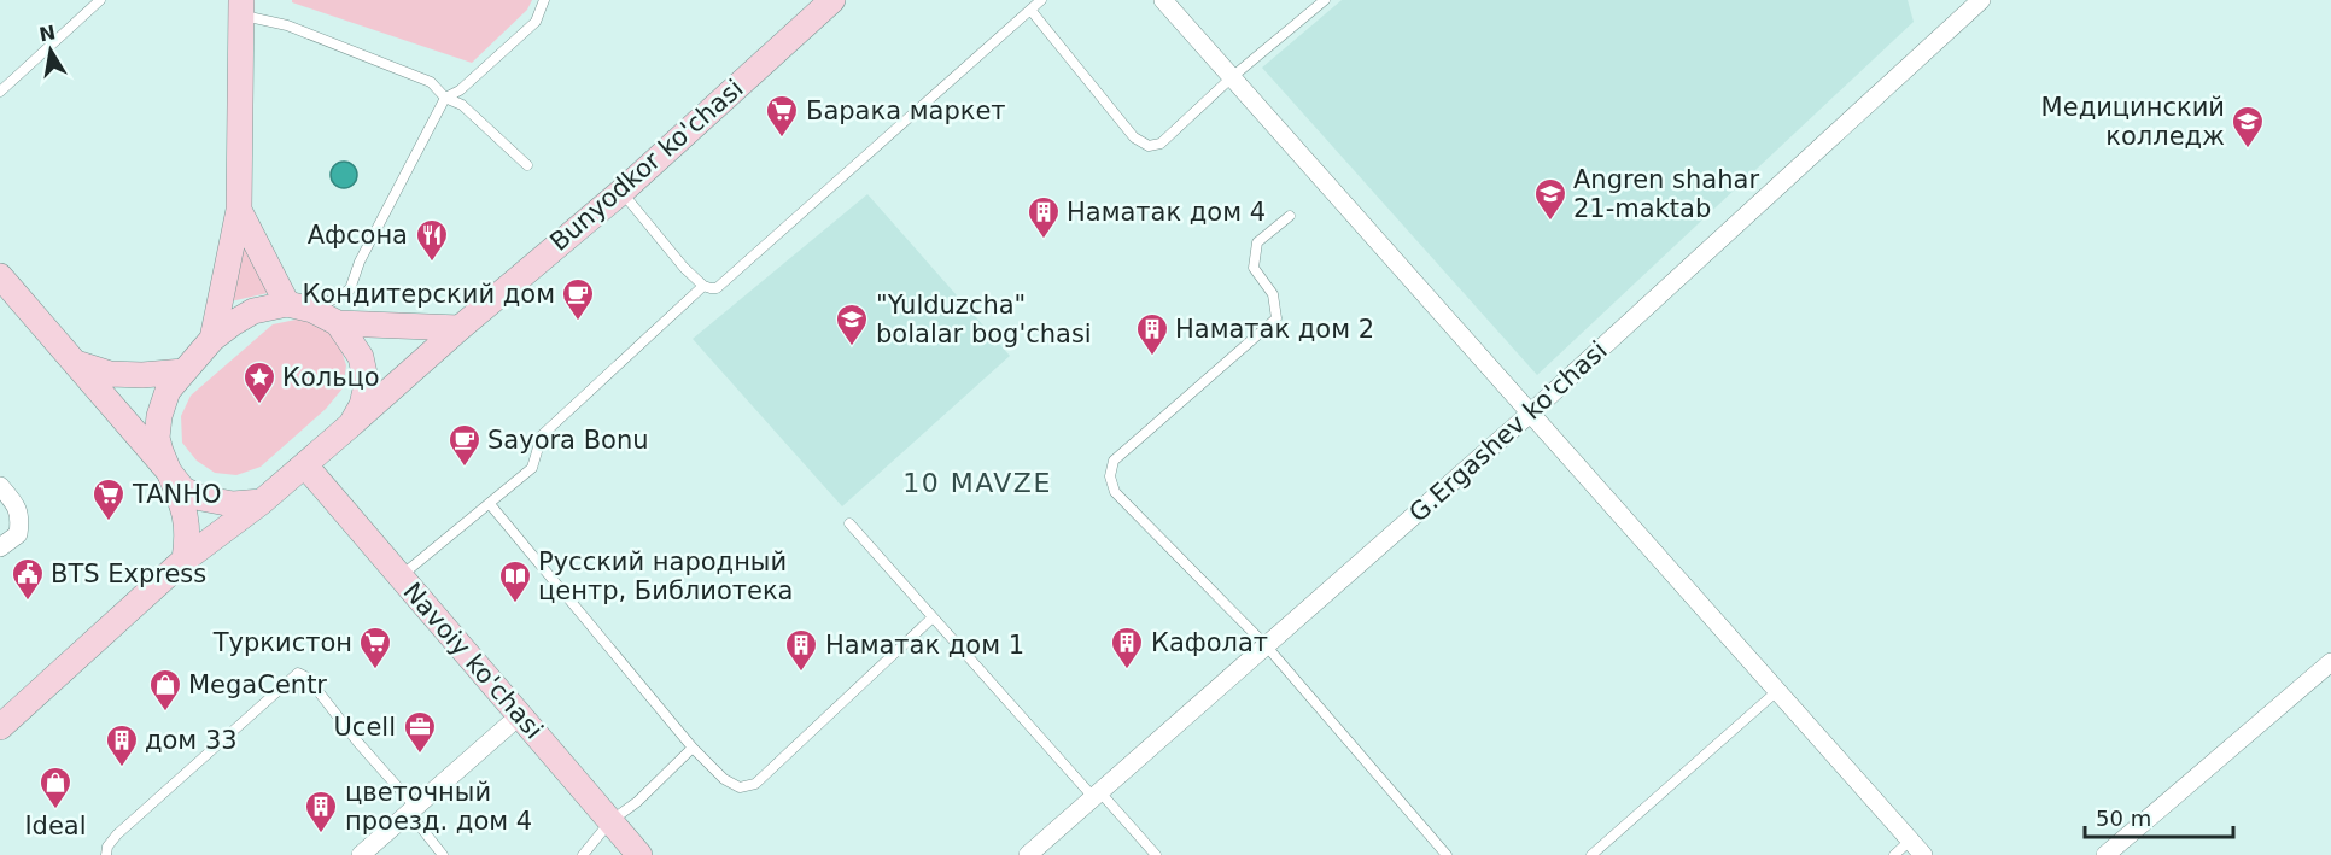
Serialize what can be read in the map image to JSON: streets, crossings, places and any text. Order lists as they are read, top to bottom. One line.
{"streets":{"main road":["Bunyodkor ko'chasi","Navoiy ko'chasi"],"street":["G.Ergashev ko'chasi"]},"crossings":[["Bunyodkor ko'chasi","Navoiy ko'chasi"]],"districts":["10 MAVZE"],"places":{"supermarket":["Барака маркет","TANHO","Туркистон"],"school or university":["Медицинский колледж","Angren shahar 21-maktab","\"Yulduzcha\" bolalar bog'chasi"],"building":["Наматак дом 4","Наматак дом 2","Кафолат","Наматак дом 1","дом 33","цветочный проезд. дом 4"],"restaurant":["Афсона"],"cafe":["Кондитерский дом","Sayora Bonu"],"place":["Кольцо"],"public building":["BTS Express"],"library":["Русский народный центр, Библиотека"],"shop":["MegaCentr","Ideal"],"office":["Ucell"]},"scale_bar":"50 m","north":"top"}
